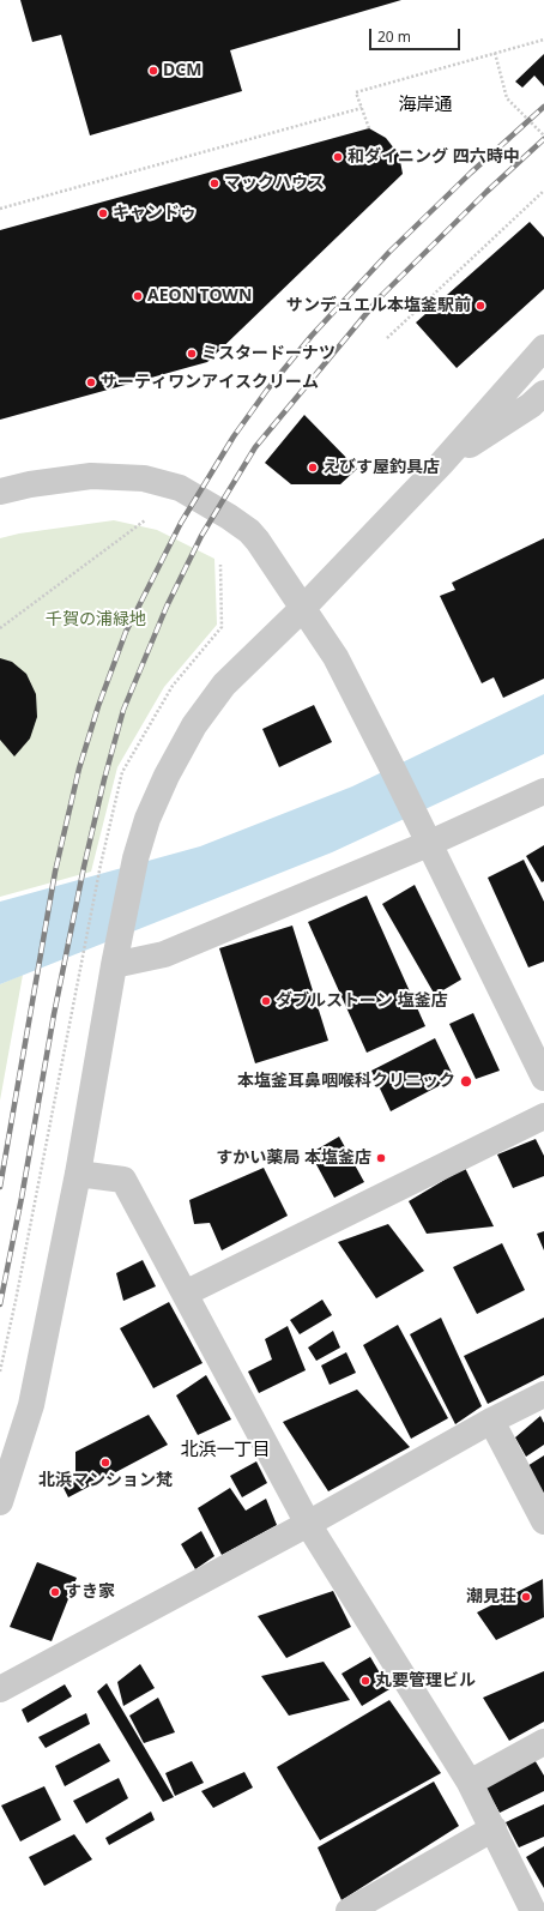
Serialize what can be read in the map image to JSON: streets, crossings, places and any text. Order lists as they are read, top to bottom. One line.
{"districts":["海岸通","北浜一丁目"],"parks":["千賀の浦緑地"],"places":["DCM","和ダイニング 四六時中","マックハウス","キャンドゥ","AEON TOWN","サンデュエル本塩釜駅前","ミスタードーナツ","サーティワンアイスクリーム","えびす屋釣具店","ダブルストーン 塩釜店","本塩釜耳鼻咽喉科クリニック","すかい薬局 本塩釜店","北浜マンション梵","すき家","潮見荘","丸要管理ビル"],"scale_bar":"20 m"}
